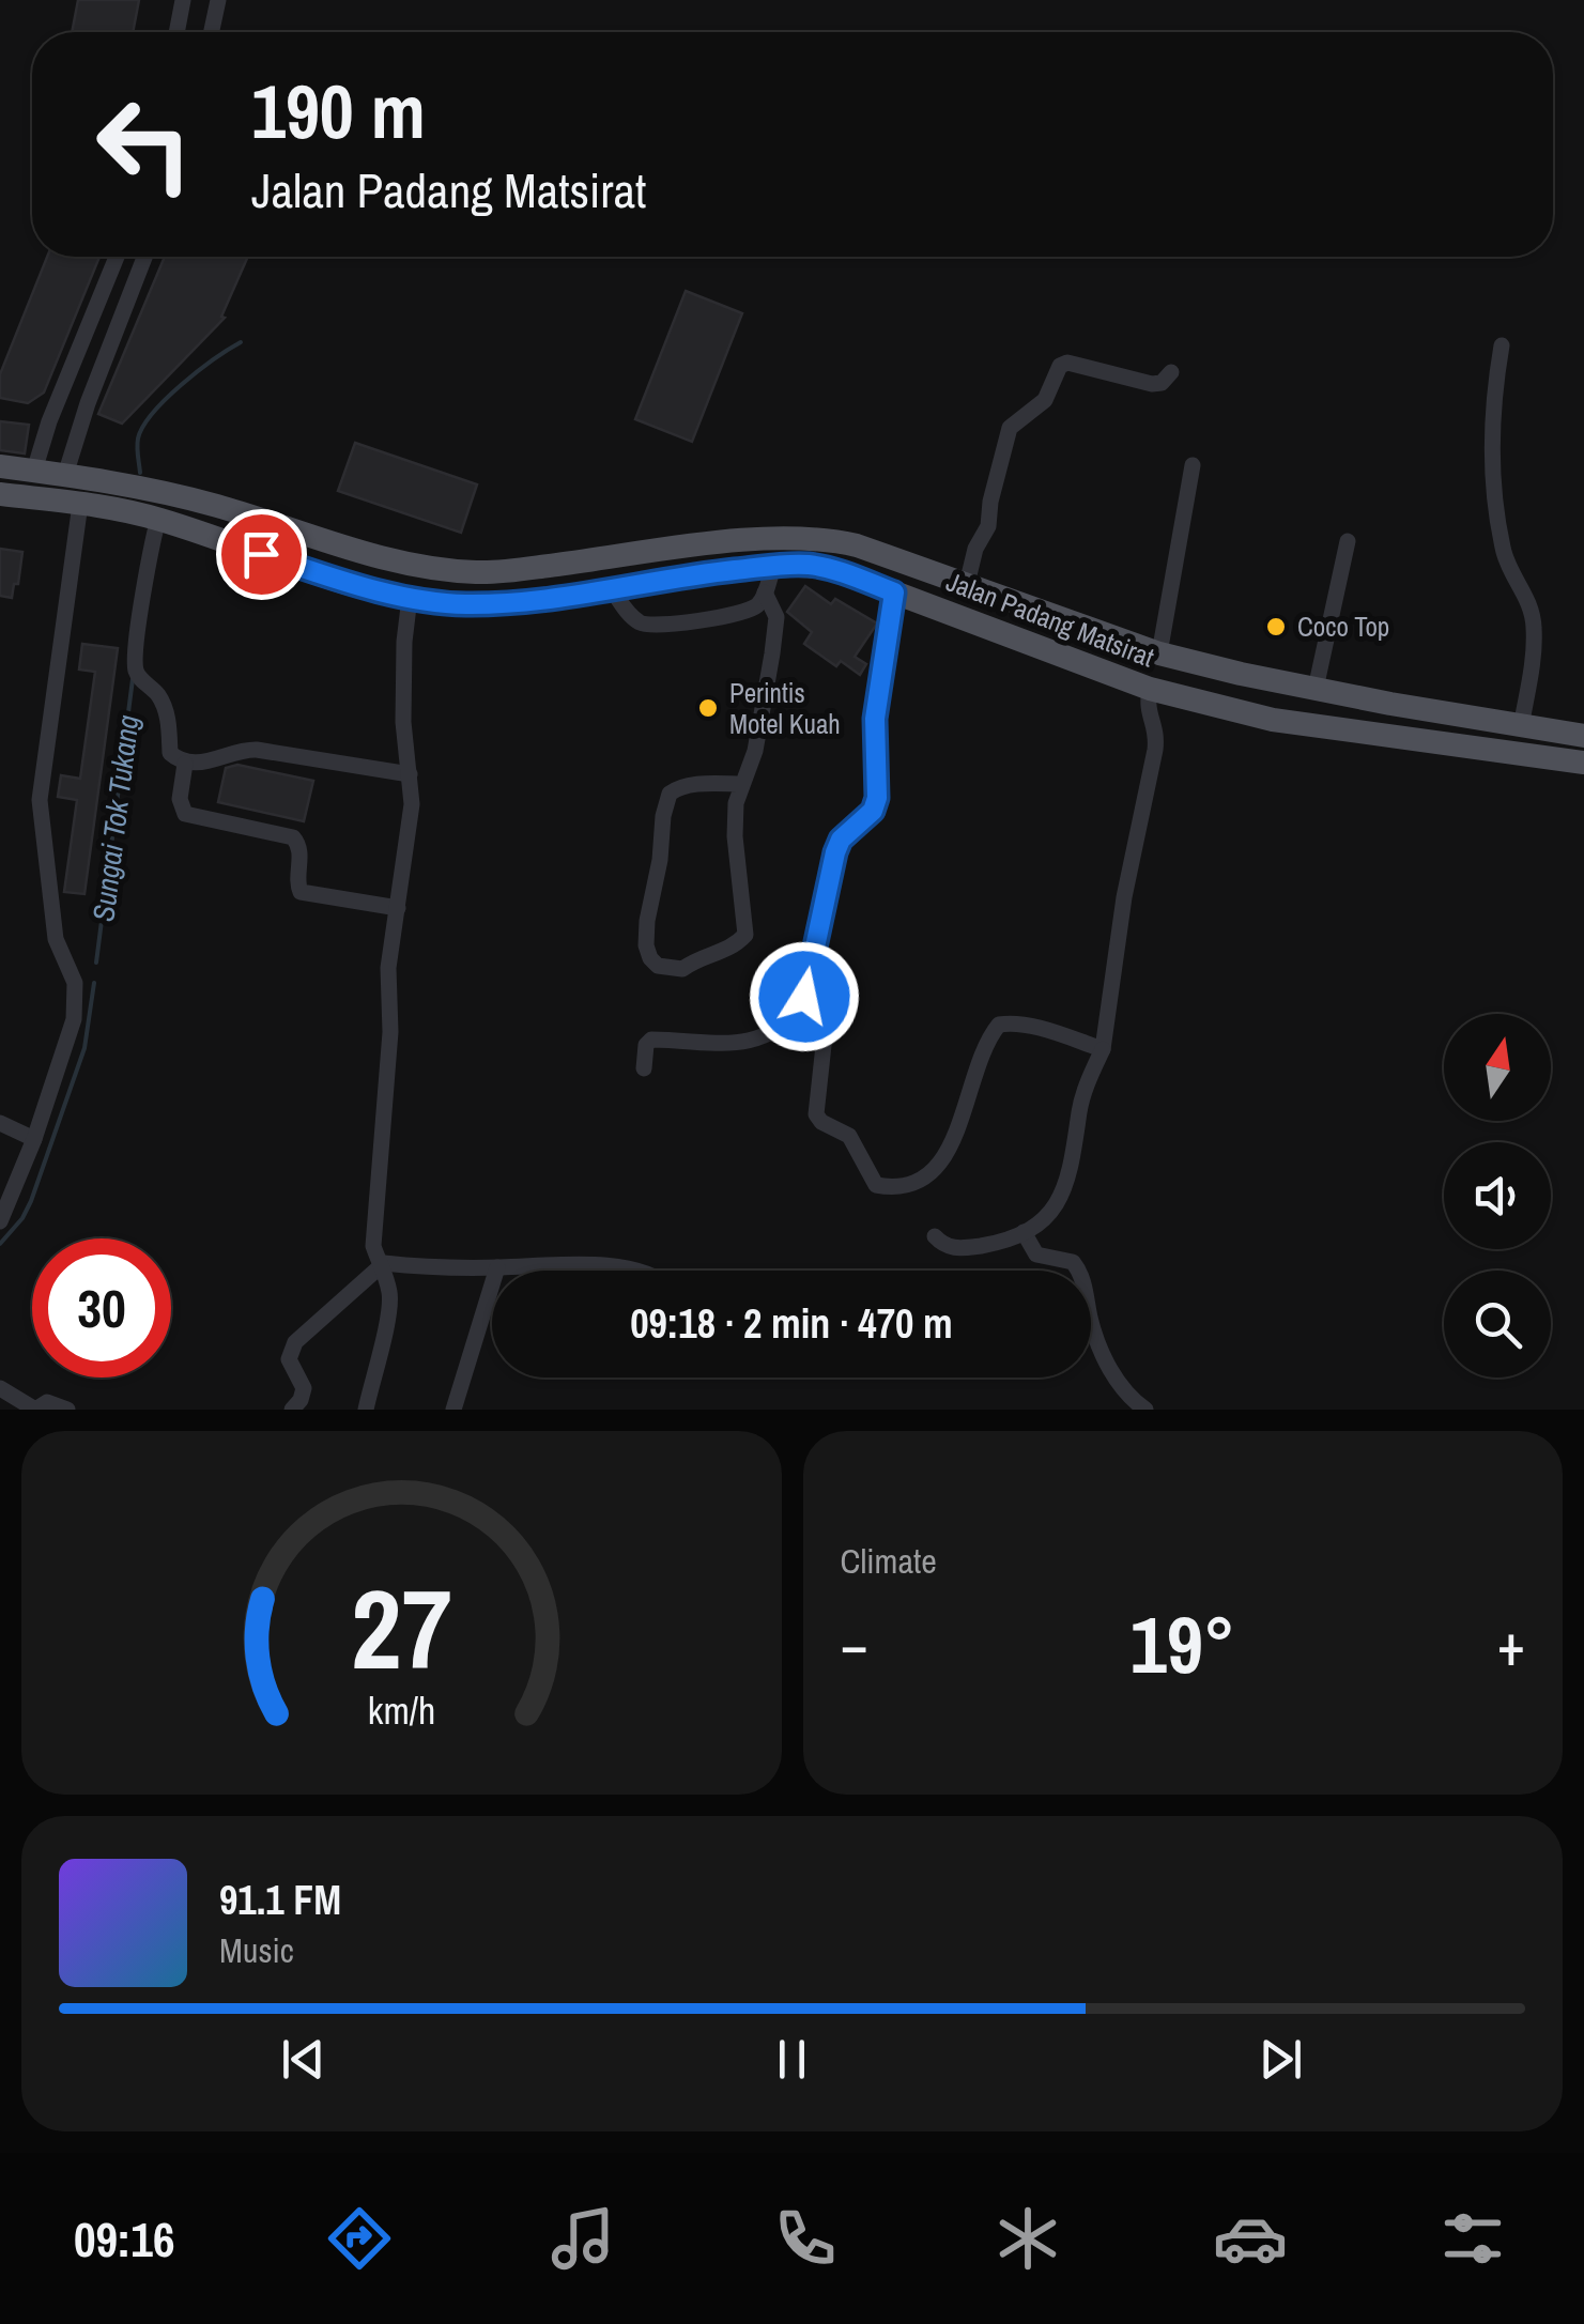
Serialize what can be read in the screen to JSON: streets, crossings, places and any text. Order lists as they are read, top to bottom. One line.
{"streets":{"main road":["Jalan Padang Matsirat"]},"water":["Sungai Tok Tukang"],"places":["Coco Top","Perintis Motel Kuah"],"north":"top","page":{"turn":["190 m","Jalan Padang Matsirat"],"limit":"30","trip":"09:18 · 2 min · 470 m","tile":"Climate","heat":["−","19°","+"],"song":["91.1 FM","Music"],"tabs":"09:16","gauge":["27","km/h"]}}
